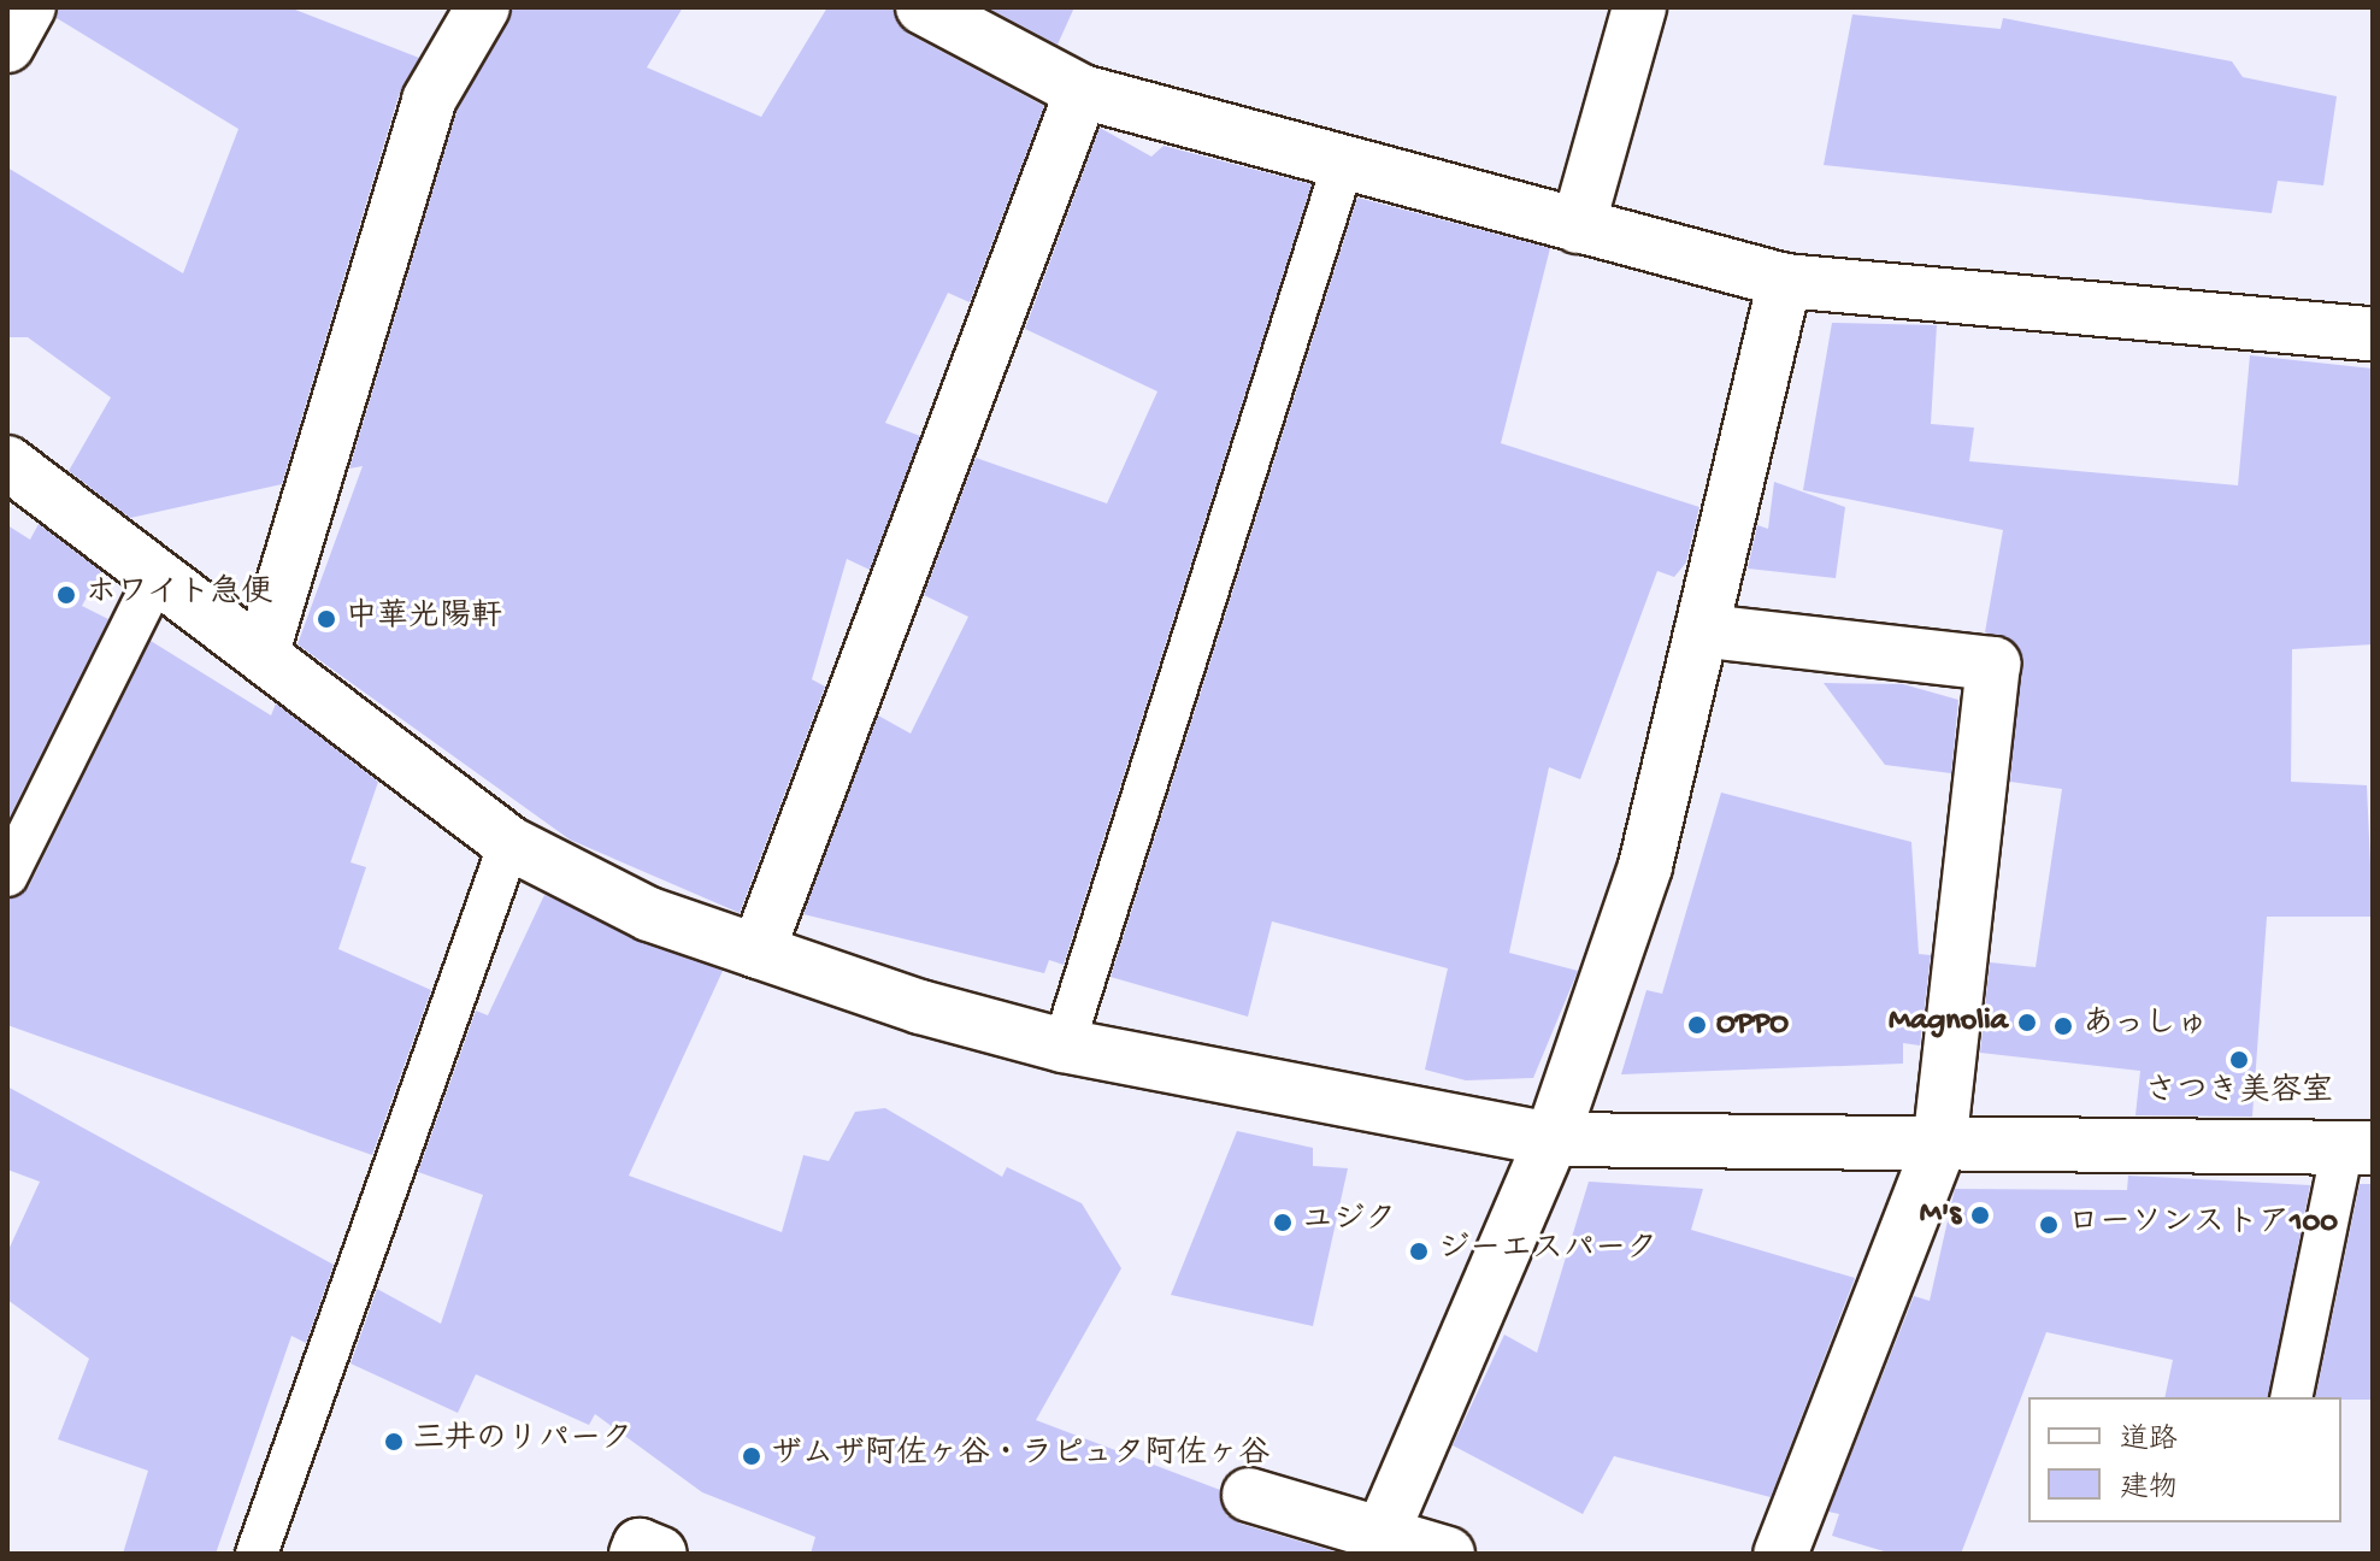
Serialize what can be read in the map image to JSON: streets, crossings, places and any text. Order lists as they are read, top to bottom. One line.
{"places":["ホワイト急便","中華光陽軒","Magnolia","OPPO","あっしゅ","さつき美容室","M's","ユジク","ローソンストア100","ジーエスパーク","三井のリパーク","ザムザ阿佐ヶ谷・ラピュタ阿佐ヶ谷"],"legend":["道路","建物"]}
